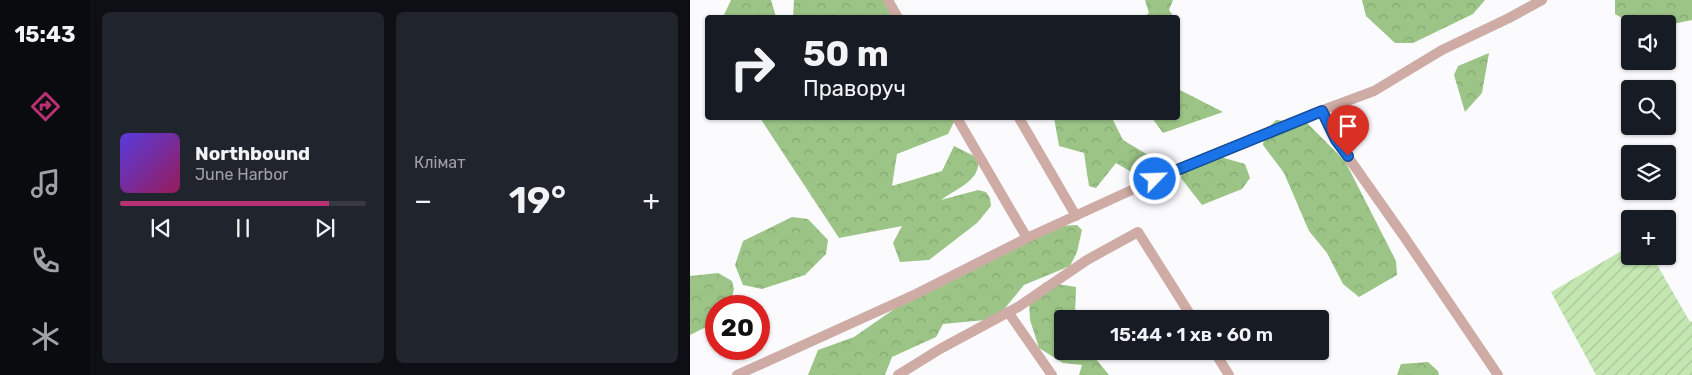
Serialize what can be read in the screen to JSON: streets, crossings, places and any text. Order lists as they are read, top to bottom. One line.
{"page":{"tabs":"15:43","tile":"Клімат","map_buttons":"+","turn":["50 m","Праворуч"],"song":["Northbound","June Harbor"],"heat":["−","19°","+"],"limit":"20","trip":"15:44 · 1 хв · 60 m"}}
